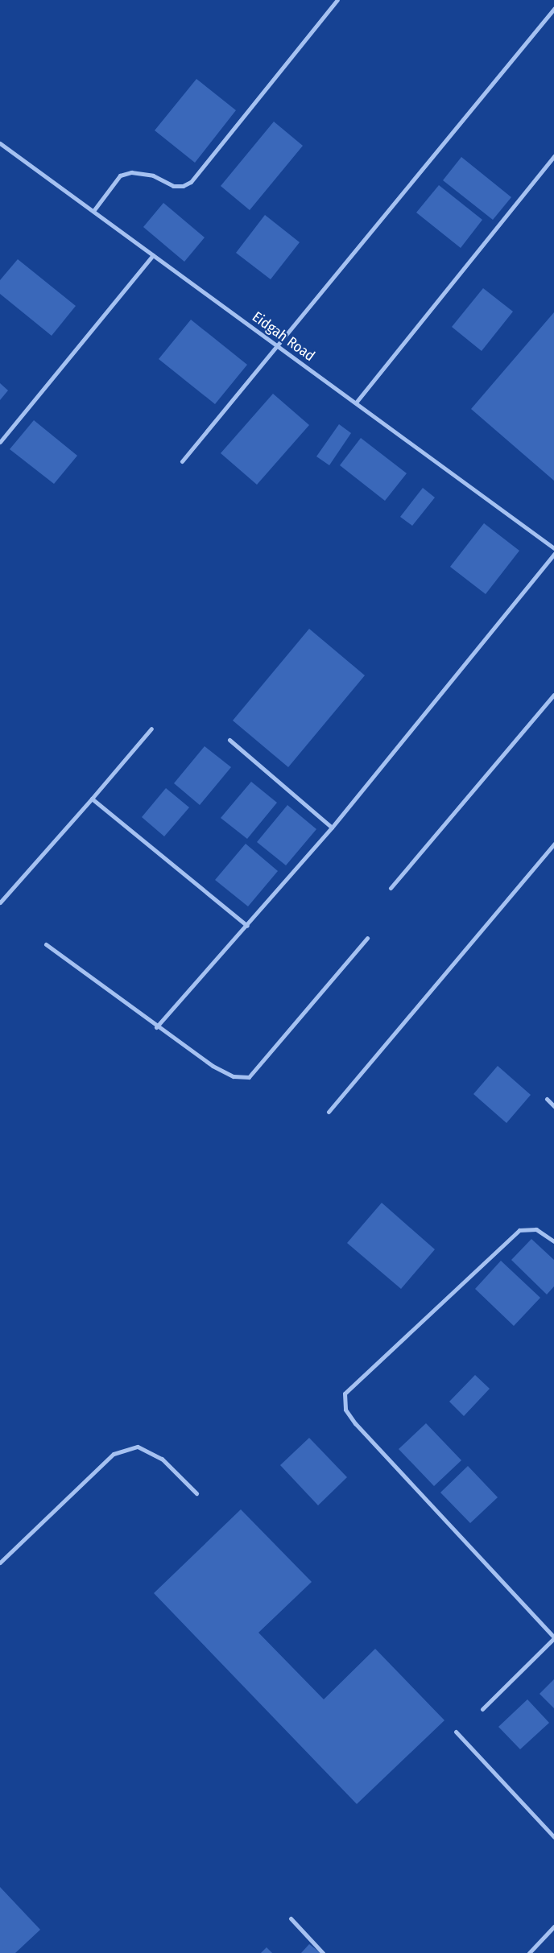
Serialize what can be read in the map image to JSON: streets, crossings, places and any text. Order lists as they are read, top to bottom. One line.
{"streets":{"street":["Eidgah Road"]}}
